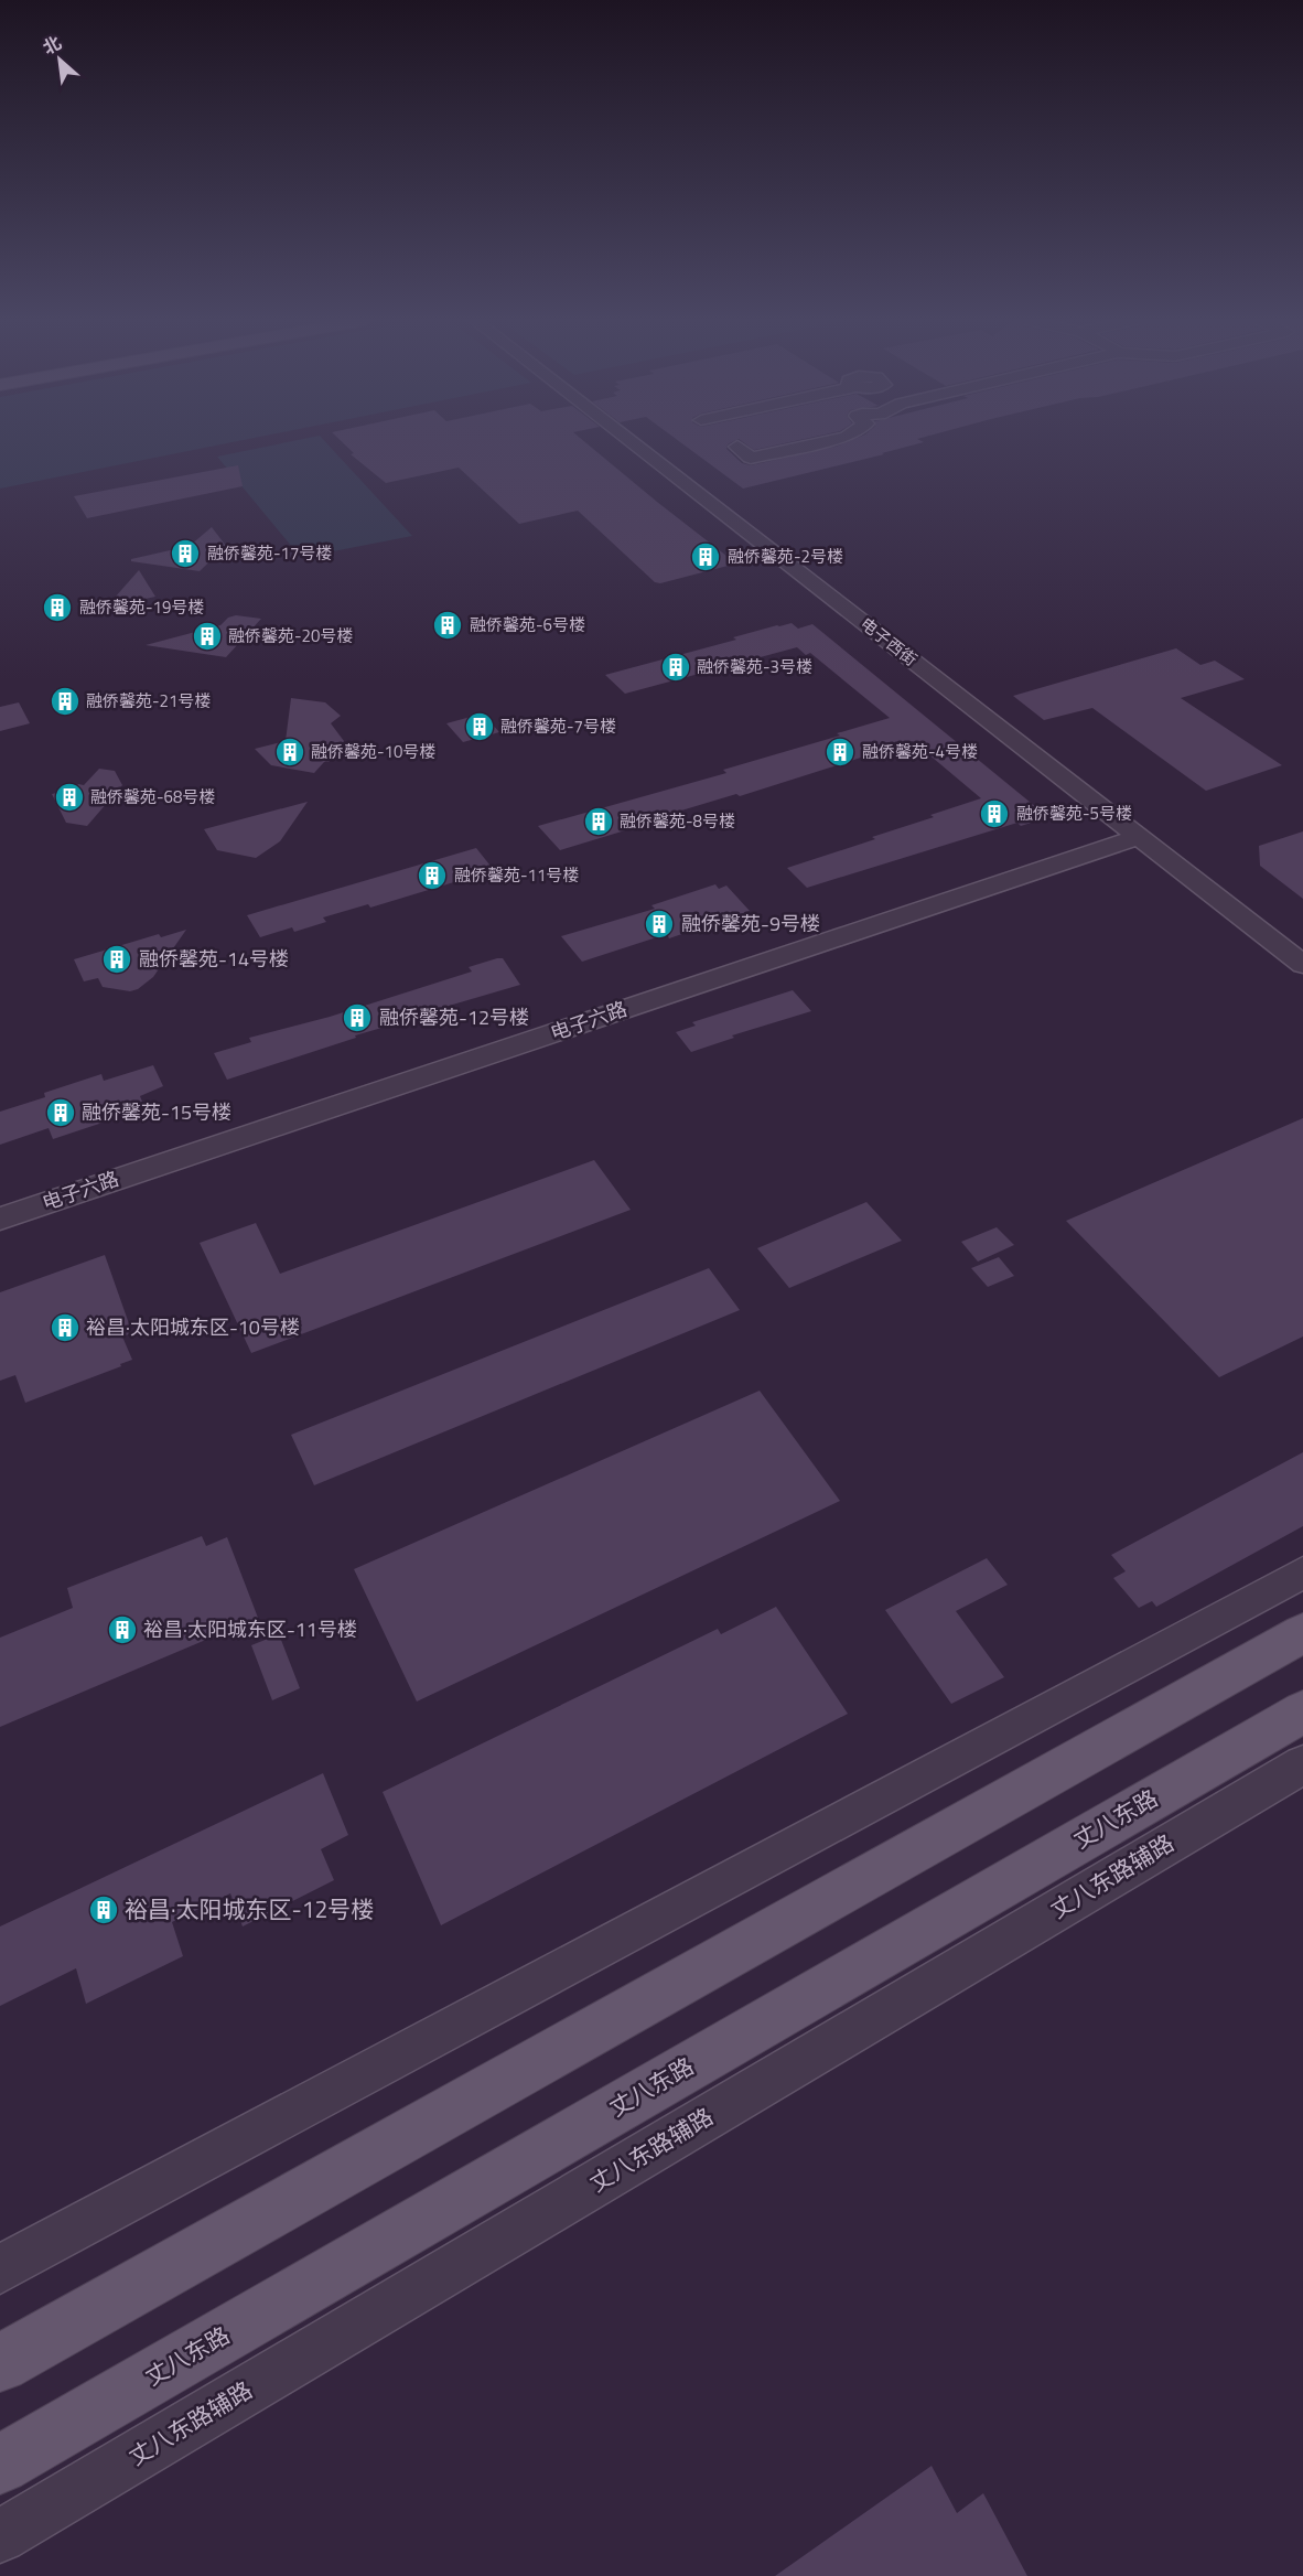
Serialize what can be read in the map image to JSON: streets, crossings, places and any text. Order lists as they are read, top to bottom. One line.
{"streets":{"main road":["丈八东路"],"street":["电子西街","电子六路","丈八东路辅路"]},"crossings":[["电子西街","电子六路"]],"places":{"building":["融侨馨苑-17号楼","融侨馨苑-2号楼","融侨馨苑-19号楼","融侨馨苑-6号楼","融侨馨苑-20号楼","融侨馨苑-3号楼","融侨馨苑-21号楼","融侨馨苑-7号楼","融侨馨苑-10号楼","融侨馨苑-4号楼","融侨馨苑-68号楼","融侨馨苑-5号楼","融侨馨苑-8号楼","融侨馨苑-11号楼","融侨馨苑-9号楼","融侨馨苑-14号楼","融侨馨苑-12号楼","融侨馨苑-15号楼","裕昌·太阳城东区-10号楼","裕昌·太阳城东区-11号楼","裕昌·太阳城东区-12号楼"]},"north":"top left"}
